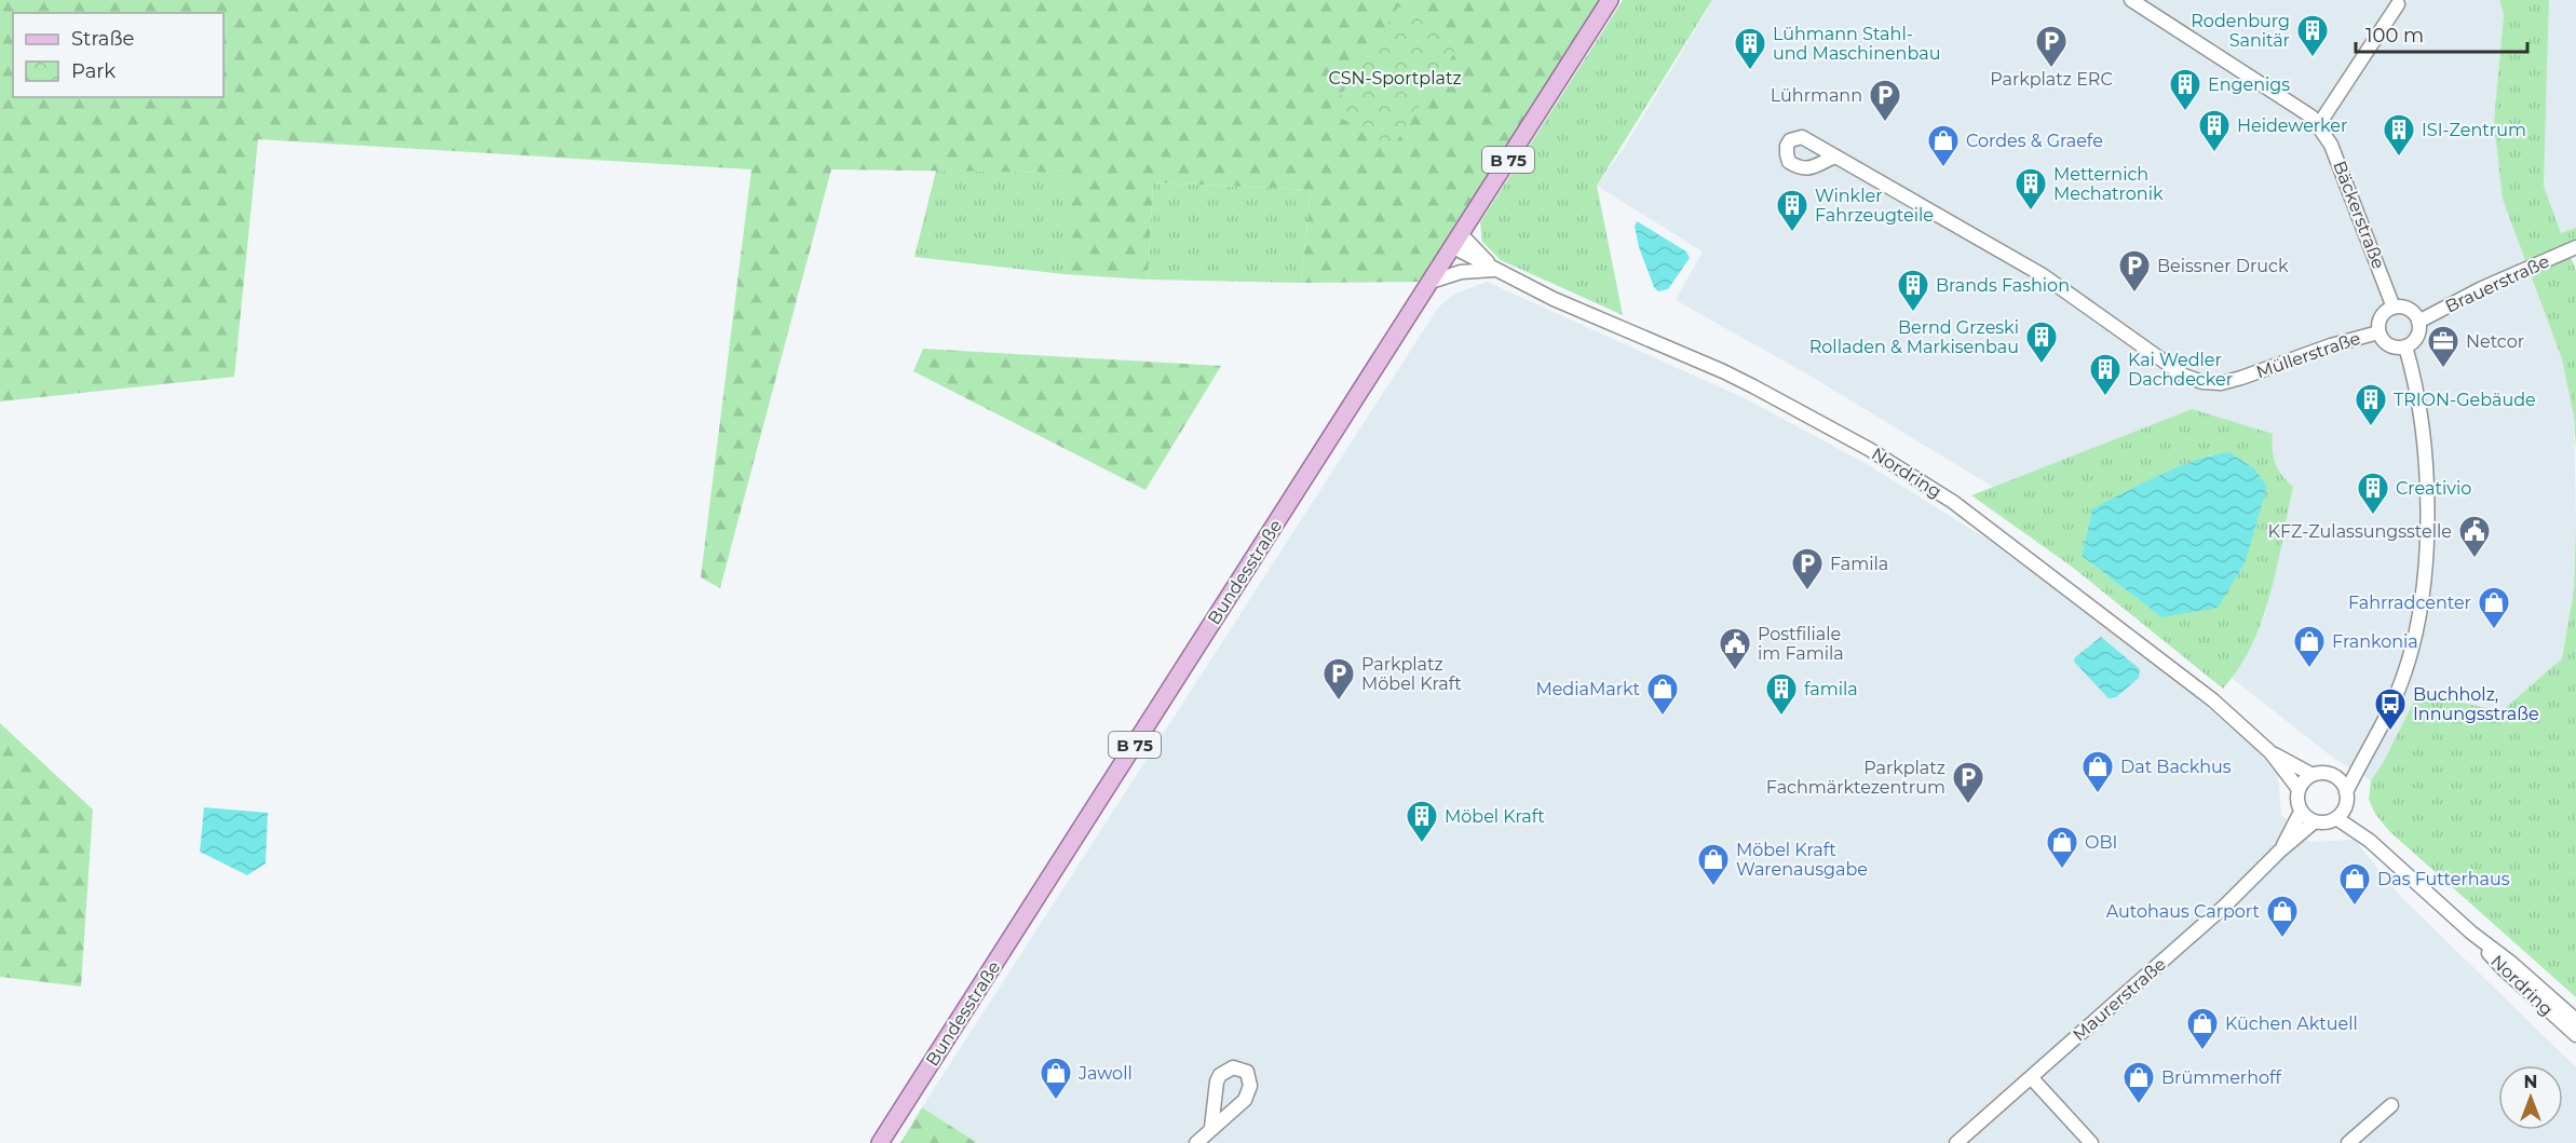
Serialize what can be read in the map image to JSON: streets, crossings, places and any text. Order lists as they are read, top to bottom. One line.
{"streets":{"main road":["B 75","Bundesstraße"],"street":["Bäckerstraße","Brauerstraße","Müllerstraße","Nordring","Maurerstraße"]},"crossings":[["Bäckerstraße","Brauerstraße"],["Bäckerstraße","Müllerstraße"],["Brauerstraße","Müllerstraße"],["Nordring","Bundesstraße"],["Nordring","Maurerstraße"]],"parks":["CSN-Sportplatz"],"places":{"building":["Rodenburg Sanitär","Lühmann Stahl- und Maschinenbau","Engenigs","Heidewerker","ISI-Zentrum","Metternich Mechatronik","Winkler Fahrzeugteile","Brands Fashion","Bernd Grzeski Rolladen & Markisenbau","Kai Wedler Dachdecker","TRION-Gebäude","Creativio","famila","Möbel Kraft"],"parking":["Parkplatz ERC","Lührmann","Beissner Druck","Famila","Parkplatz Möbel Kraft","Parkplatz Fachmärktezentrum"],"shop":["Cordes & Graefe","Fahrradcenter","Frankonia","MediaMarkt","Dat Backhus","OBI","Möbel Kraft Warenausgabe","Das Futterhaus","Autohaus Carport","Küchen Aktuell","Jawoll","Brümmerhoff"],"office":["Netcor"],"public building":["KFZ-Zulassungsstelle","Postfiliale im Famila"],"bus stop":["Buchholz, Innungsstraße"]},"legend":["Straße","Park"],"scale_bar":"100 m","north":"top"}
